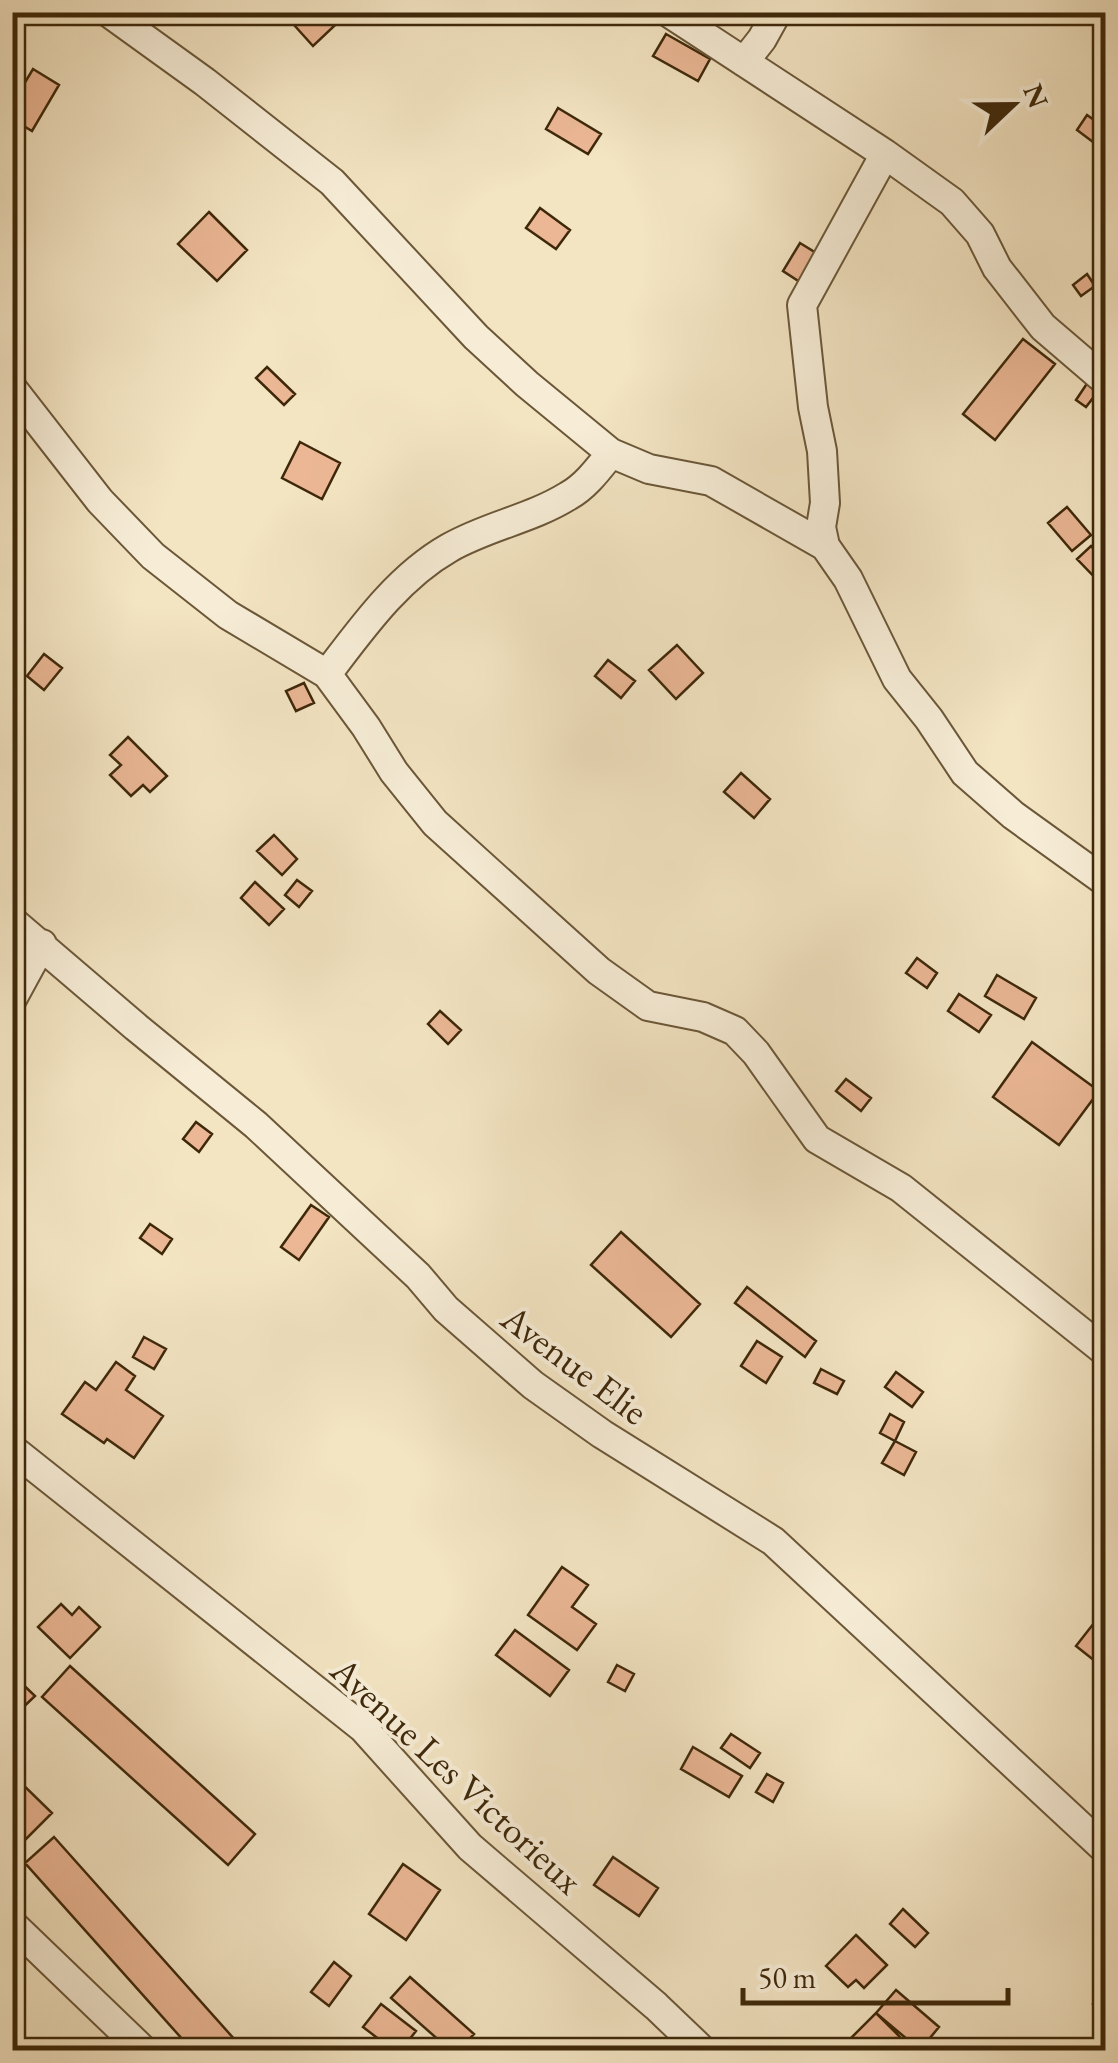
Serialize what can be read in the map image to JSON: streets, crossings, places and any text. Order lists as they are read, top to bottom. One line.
{"streets":{"street":["Avenue Elie","Avenue Les Victorieux"]},"scale_bar":"50 m","north":"right"}
